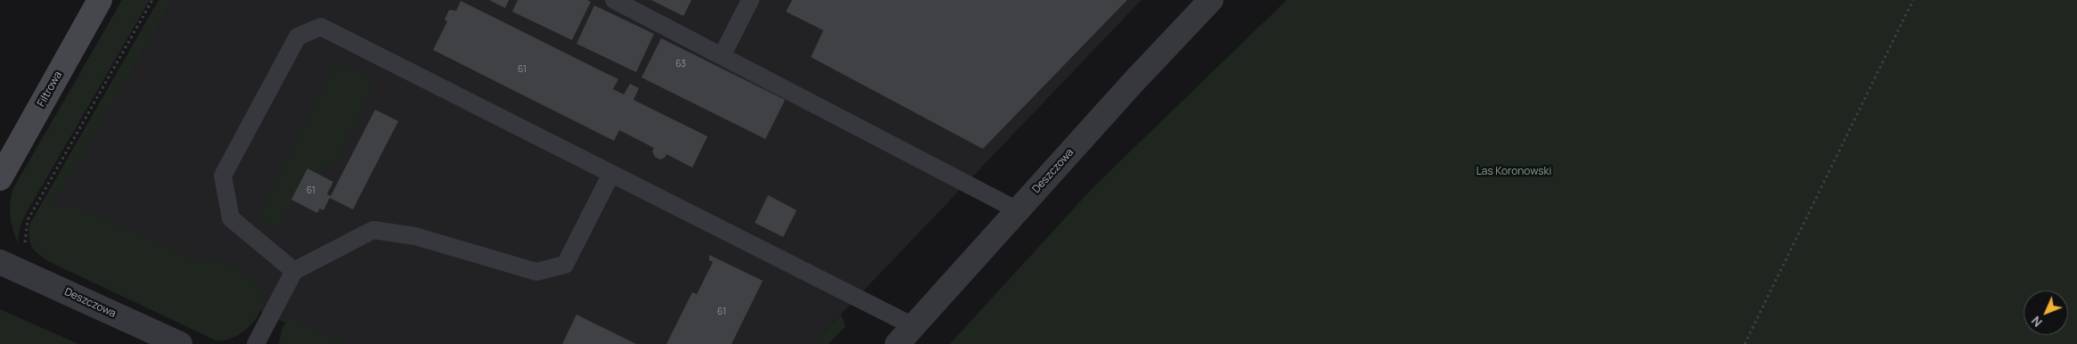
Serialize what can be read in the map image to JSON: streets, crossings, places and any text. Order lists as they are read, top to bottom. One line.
{"streets":{"street":["Filtrowa","Deszczowa"]},"parks":["Las Koronowski"],"house_numbers":["63","61","61","61"],"north":"bottom left"}
